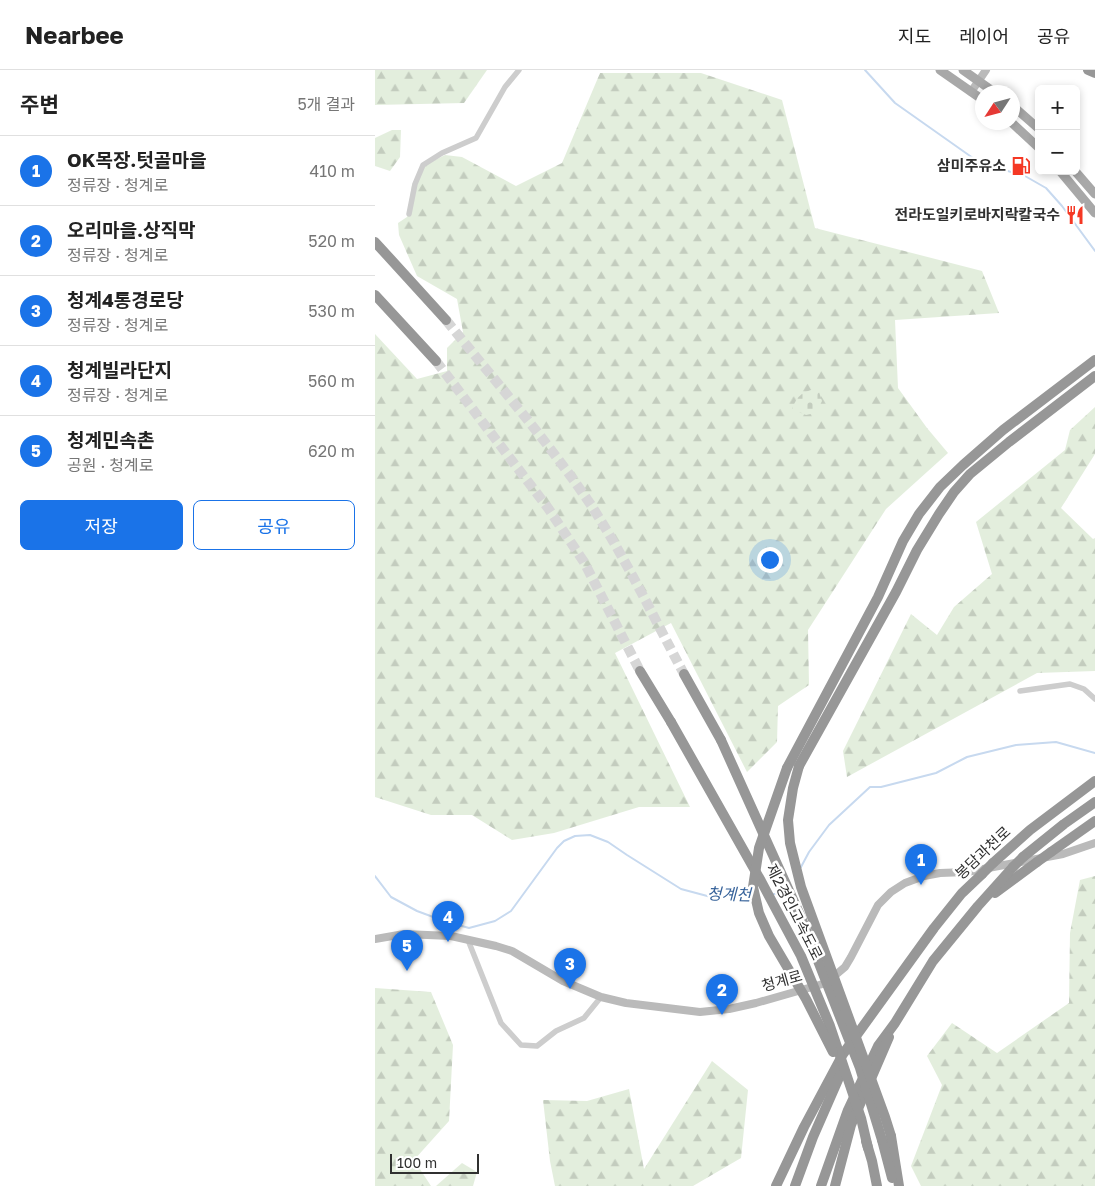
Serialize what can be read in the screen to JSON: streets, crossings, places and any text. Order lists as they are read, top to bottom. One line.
{"streets":{"highway":["봉담과천로","제2경인고속도로"],"street":["청계로"]},"water":["청계천"],"places":{"fuel station":["삼미주유소"],"restaurant":["전라도일키로바지락칼국수"]},"scale_bar":"100 m","north":"bottom left","page":{"header":"Nearbee","nav":["지도","레이어","공유"],"heading":["주변","5개 결과"],"map_buttons":["+","−"],"list":[{"mark":"1","name":"OK목장.텃골마을","note":"정류장 · 청계로","value":"410 m"},{"mark":"2","name":"오리마을.상직막","note":"정류장 · 청계로","value":"520 m"},{"mark":"3","name":"청계4통경로당","note":"정류장 · 청계로","value":"530 m"},{"mark":"4","name":"청계빌라단지","note":"정류장 · 청계로","value":"560 m"},{"mark":"5","name":"청계민속촌","note":"공원 · 청계로","value":"620 m"}],"buttons":["저장","공유"],"pins":["1","4","5","3","2"],"scale":"100 m"}}
